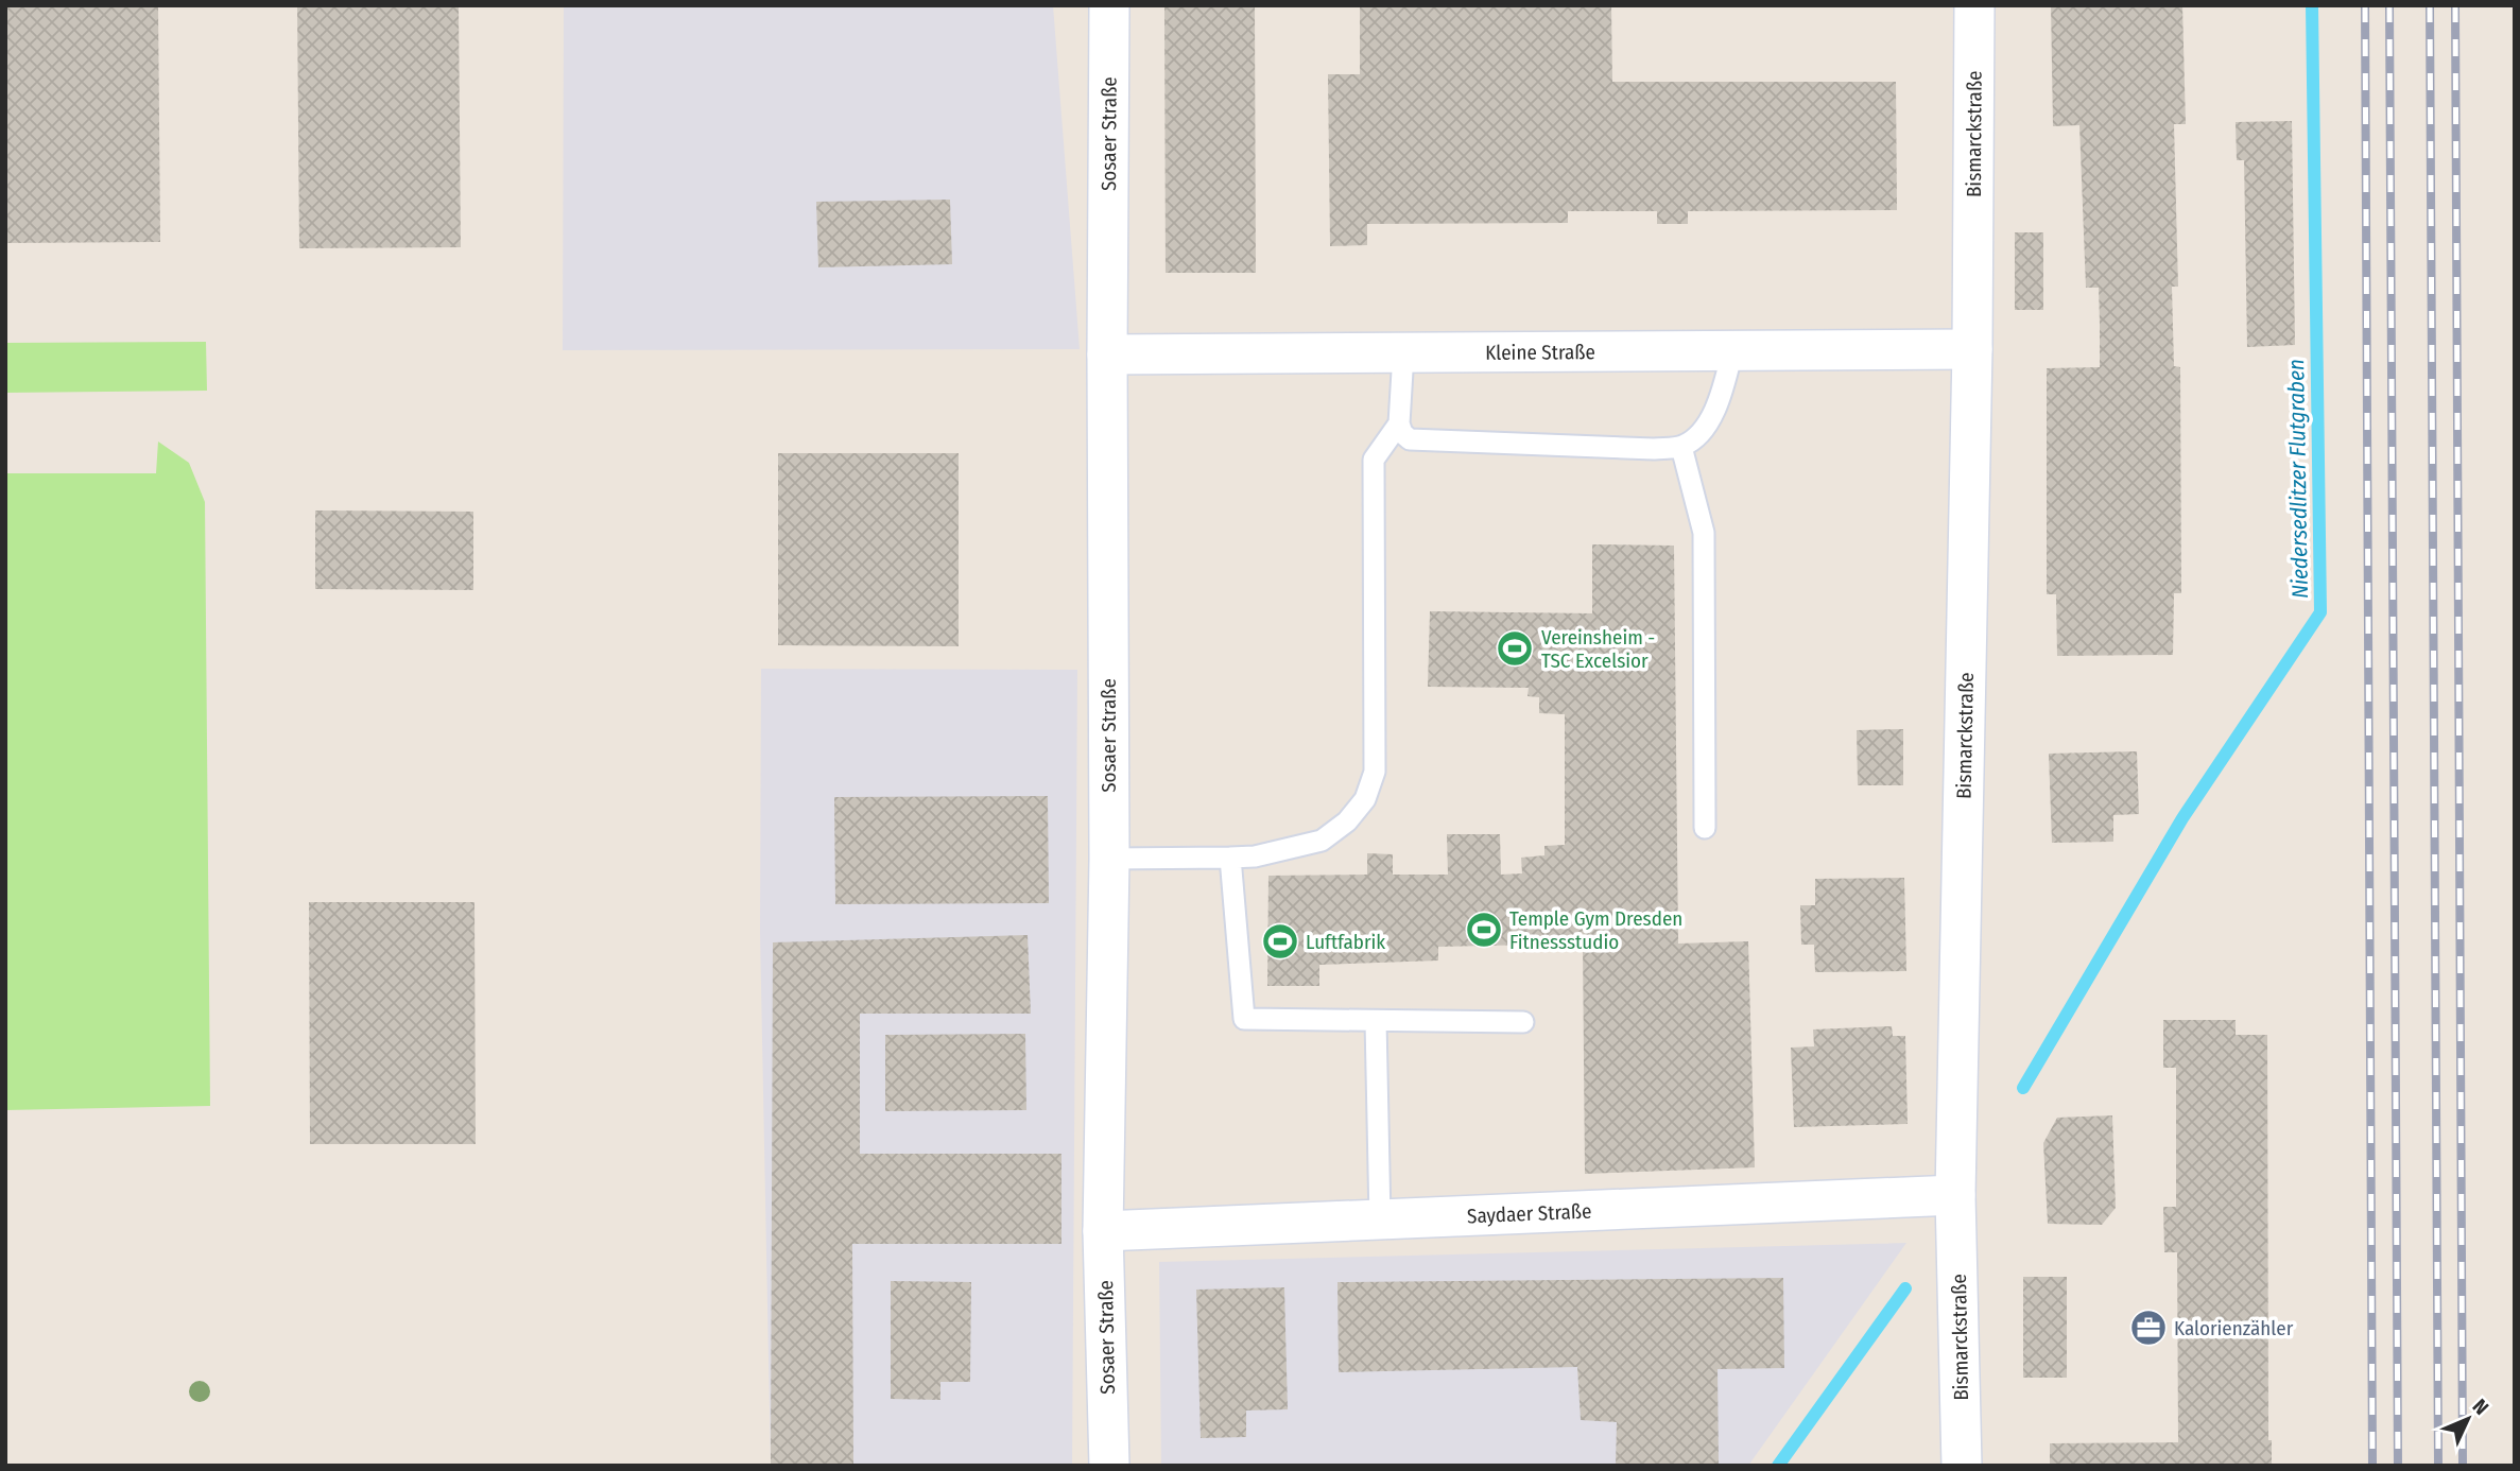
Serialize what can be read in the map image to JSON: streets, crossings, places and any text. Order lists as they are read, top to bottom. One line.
{"streets":{"street":["Sosaer Straße","Bismarckstraße","Kleine Straße","Saydaer Straße"]},"crossings":[["Sosaer Straße","Kleine Straße"],["Sosaer Straße","Saydaer Straße"],["Bismarckstraße","Kleine Straße"],["Bismarckstraße","Saydaer Straße"]],"water":["Niedersedlitzer Flutgraben"],"places":{"sports":["Vereinsheim - TSC Excelsior","Temple Gym Dresden Fitnessstudio","Luftfabrik"],"office":["Kalorienzähler"]},"north":"top right"}
